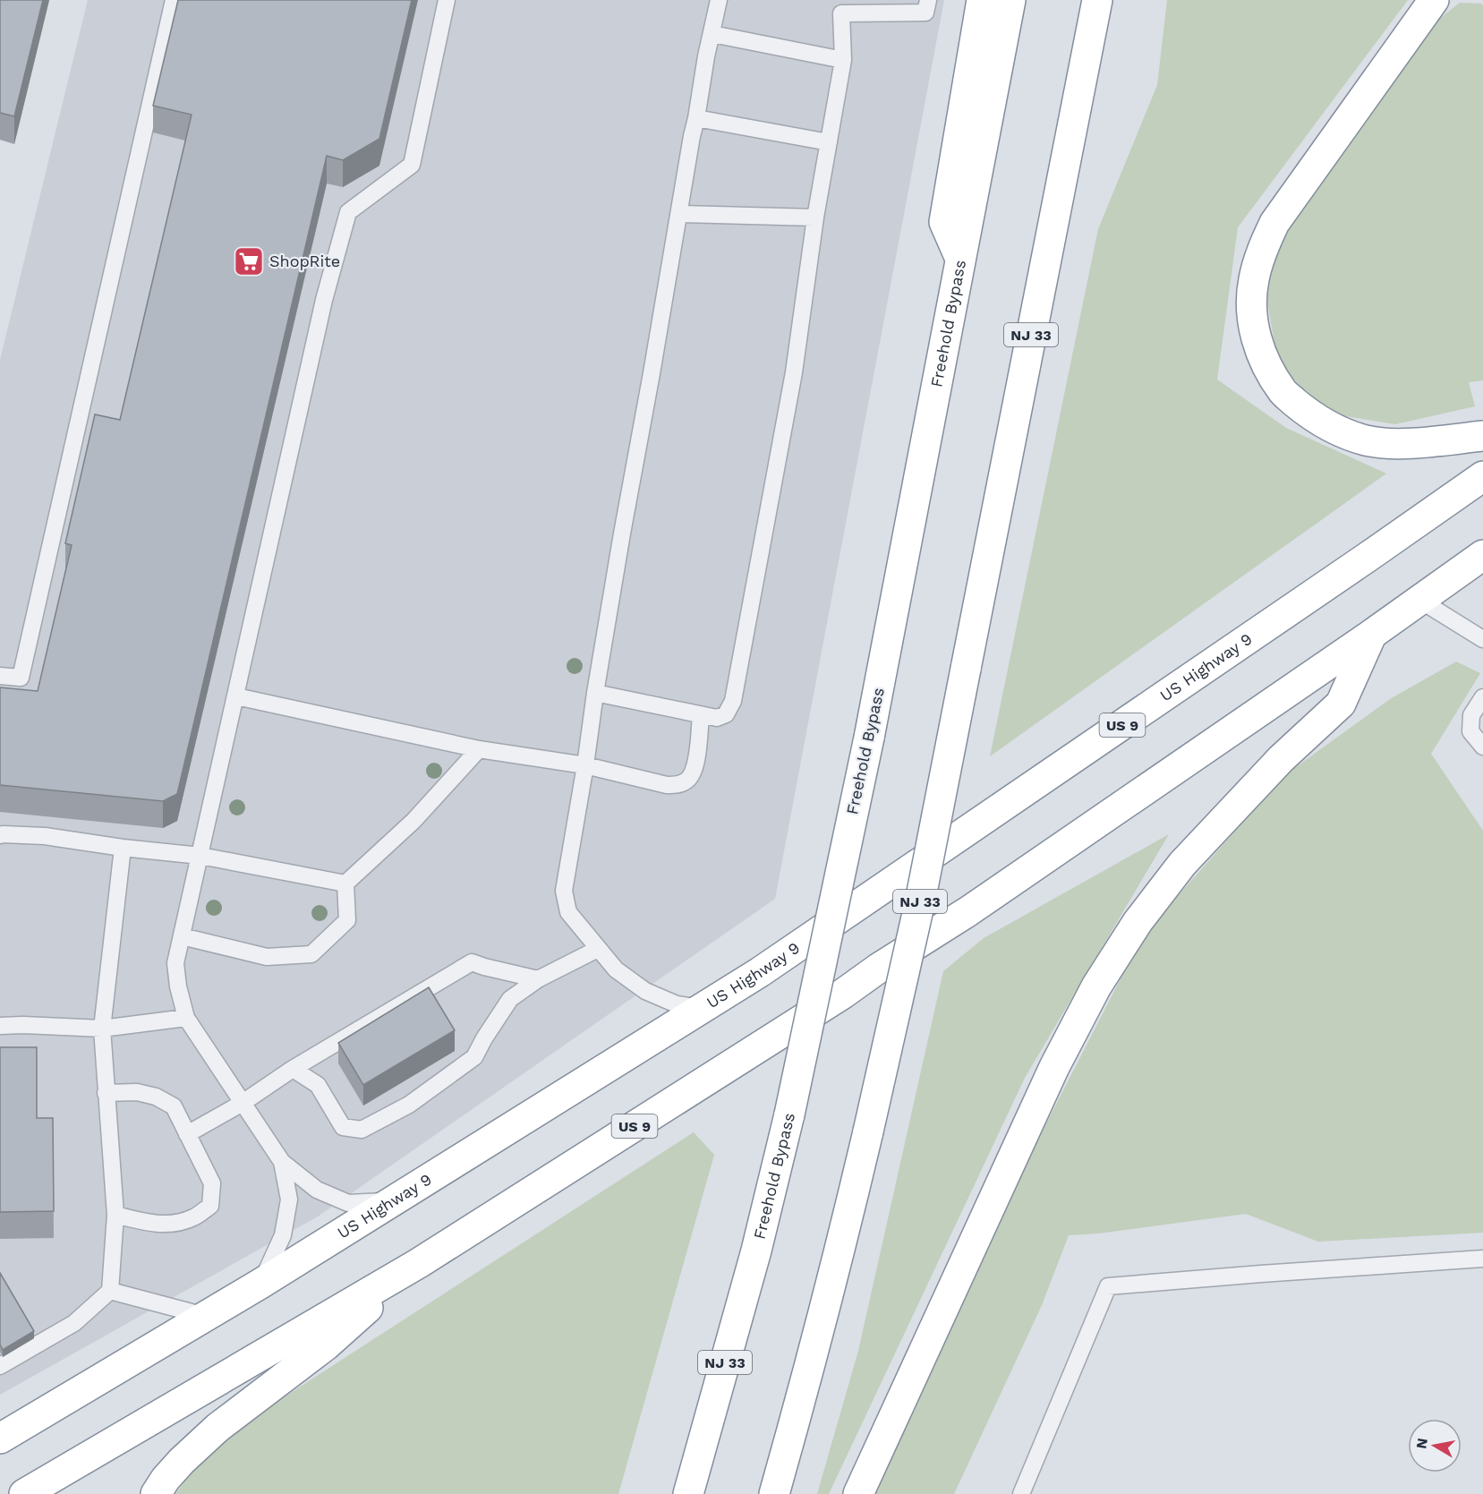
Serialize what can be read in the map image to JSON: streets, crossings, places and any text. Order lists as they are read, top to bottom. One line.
{"streets":{"highway":["Freehold Bypass","NJ 33","US Highway 9","US 9"]},"places":{"supermarket":["ShopRite"]},"north":"left"}
